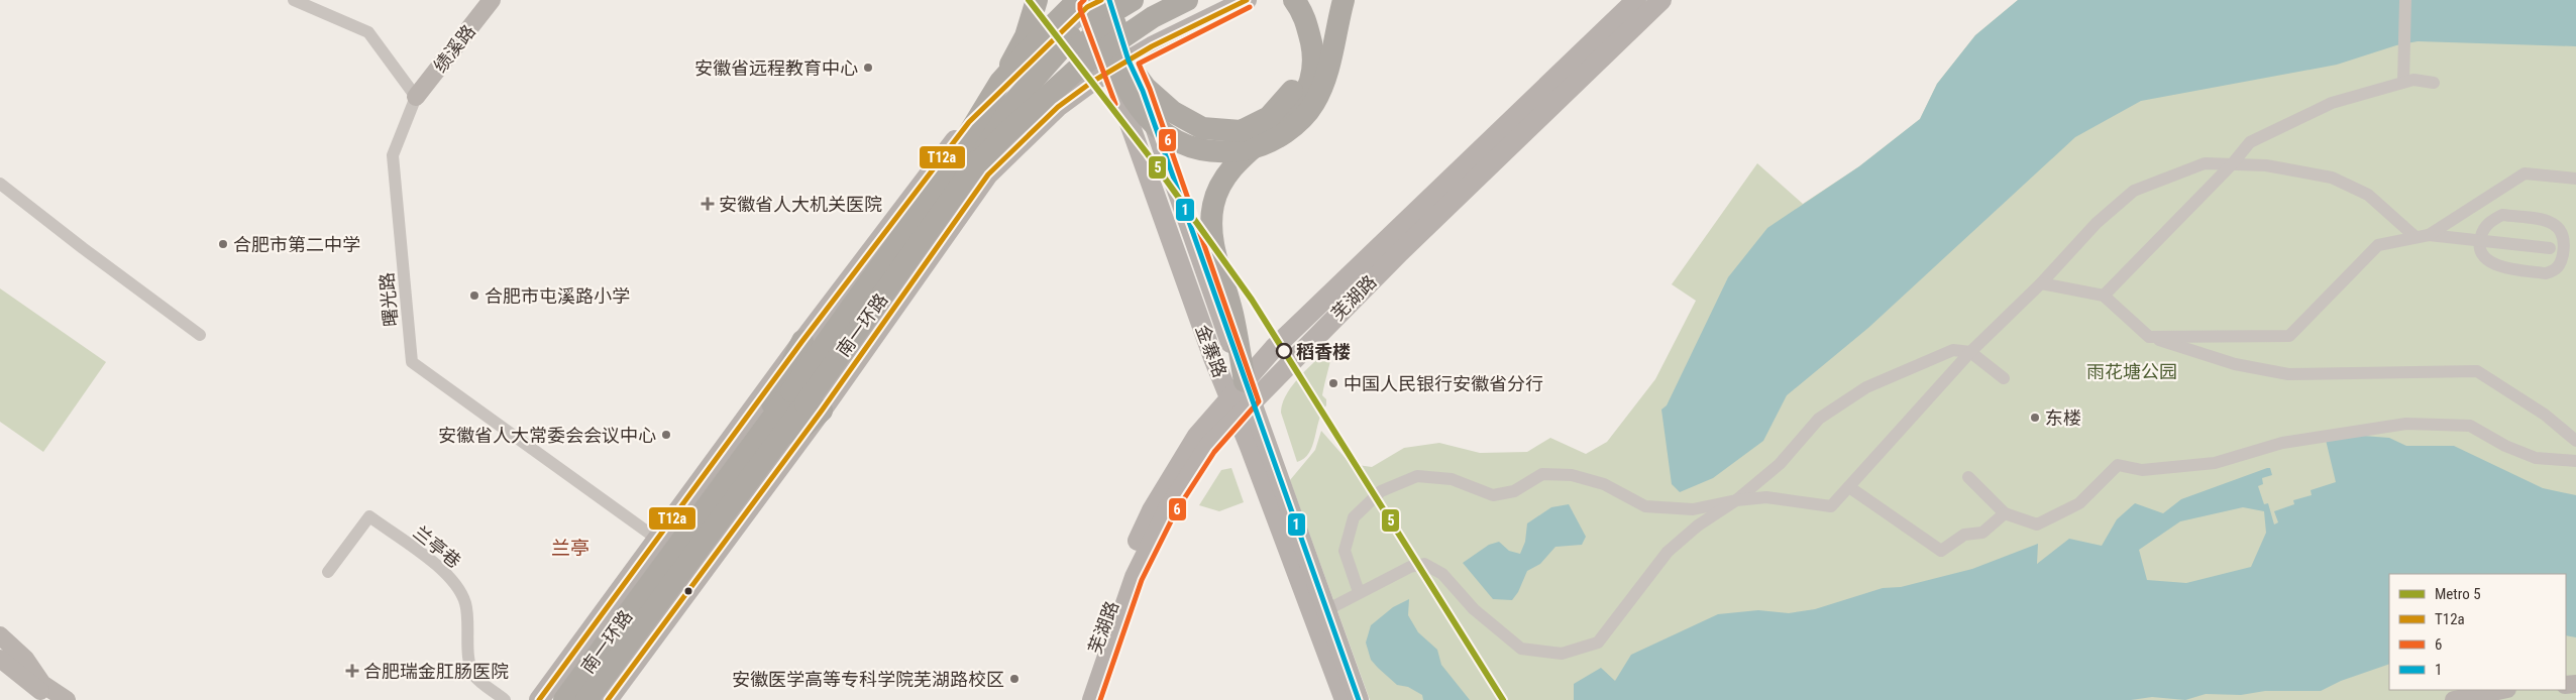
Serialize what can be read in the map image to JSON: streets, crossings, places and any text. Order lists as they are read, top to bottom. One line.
{"streets":{"highway":["南一环路"],"main road":["芜湖路","金寨路"],"street":["绩溪路","曙光路","兰亭巷"]},"crossings":[["绩溪路","曙光路"],["芜湖路","金寨路"],["南一环路","金寨路"]],"districts":["兰亭"],"parks":["雨花塘公园"],"places":{"other":["安徽省远程教育中心","合肥市第二中学","合肥市屯溪路小学","稻香楼","中国人民银行安徽省分行","东楼","安徽省人大常委会会议中心","安徽医学高等专科学院芜湖路校区"],"health":["安徽省人大机关医院","合肥瑞金肛肠医院"]},"lines":["metro line 5","transit line T12a","transit line 6","transit line 1"],"legend":["Metro 5","T12a","6","1"]}
